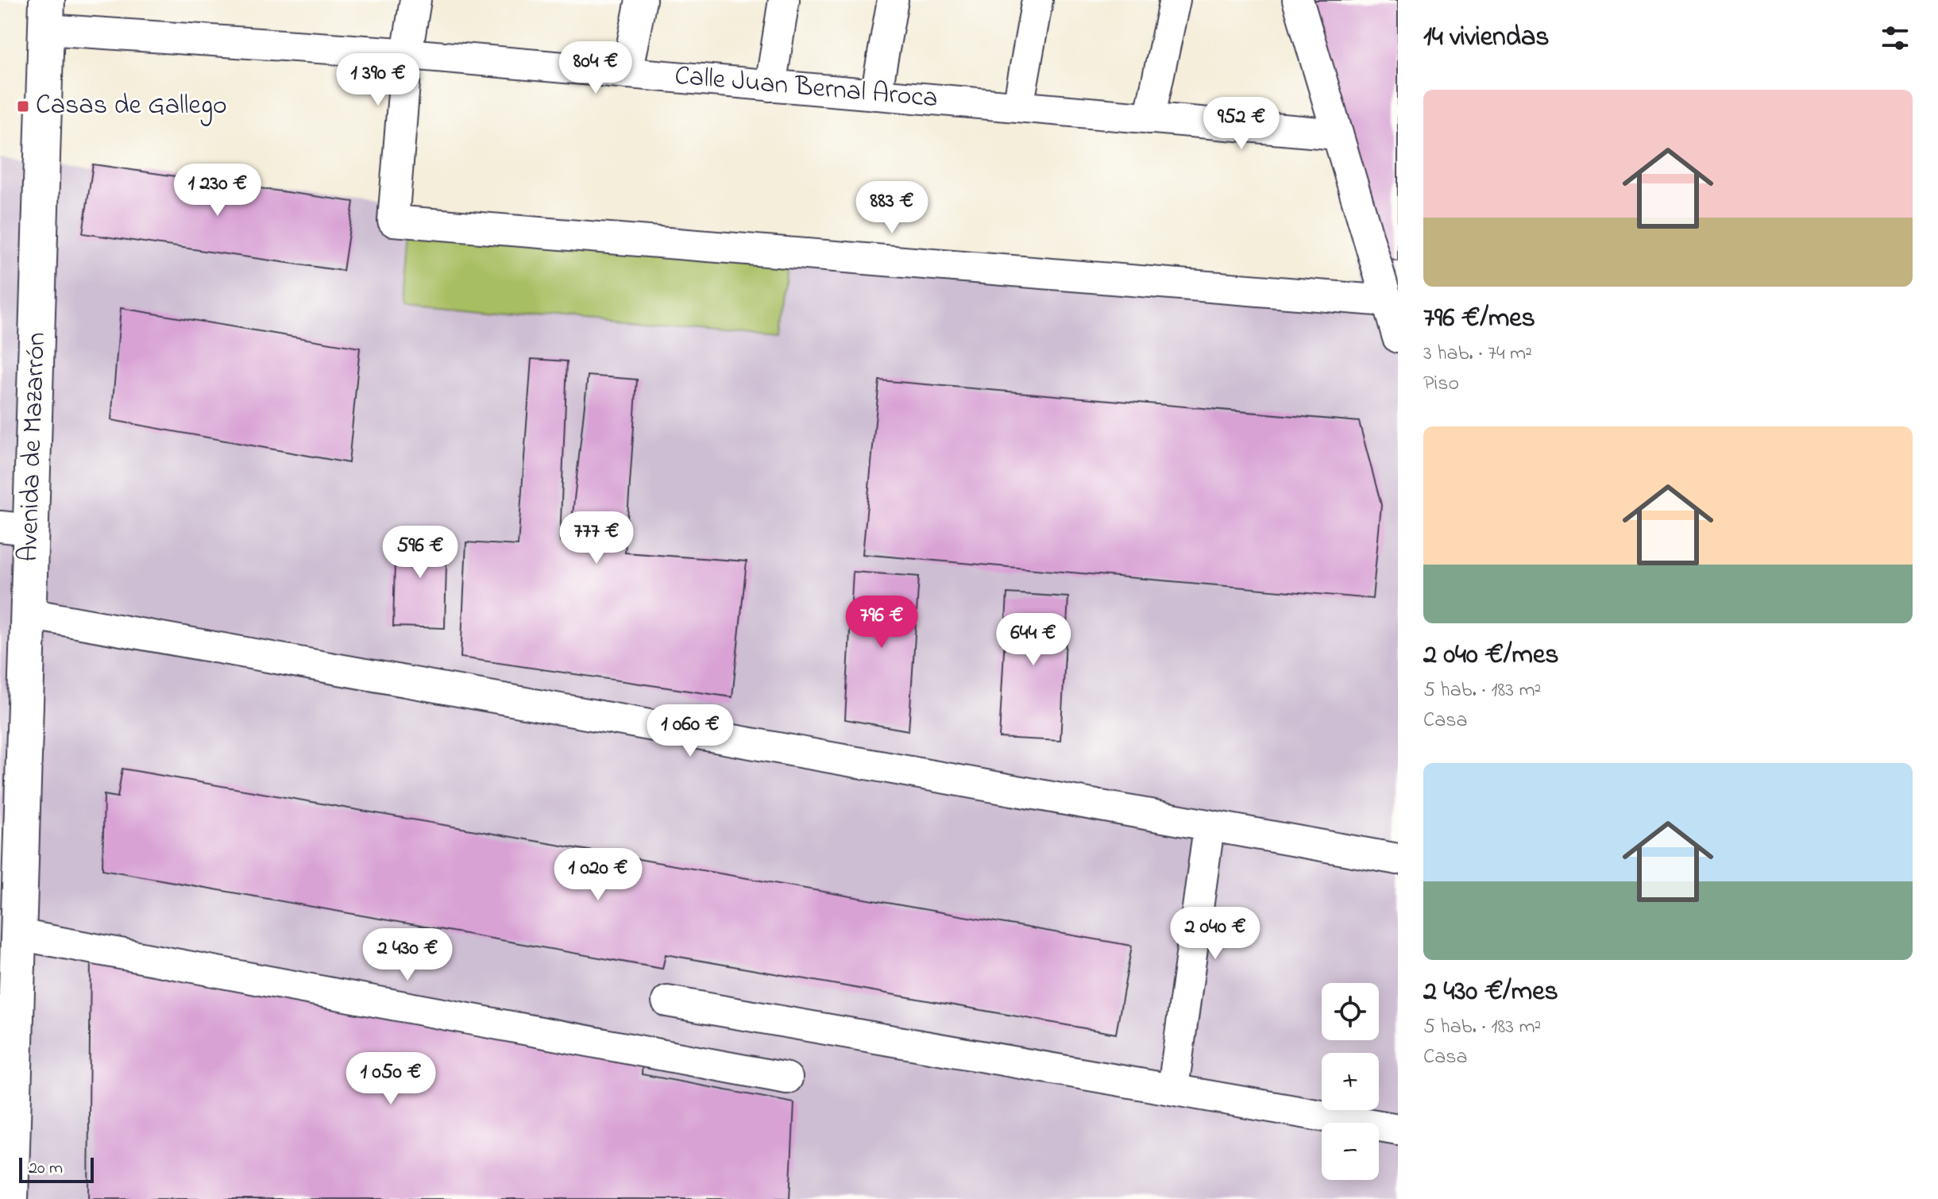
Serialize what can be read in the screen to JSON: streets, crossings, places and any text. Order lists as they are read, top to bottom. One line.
{"streets":{"main road":["Avenida de Mazarrón"],"street":["Calle Juan Bernal Aroca"]},"crossings":[["Calle Juan Bernal Aroca","Avenida de Mazarrón"]],"places":{"transit":["Casas de Gallego"]},"scale_bar":"20 m","page":{"heading":"14 viviendas","price":["804 €","1 390 €","952 €","1 230 €","883 €","777 €","596 €","796 €","644 €","1 060 €","1 020 €","2 040 €","2 430 €","1 050 €"],"list":[{"name":"796 €/mes","note":"3 hab. · 74 m² · Piso"},{"name":"2 040 €/mes","note":"5 hab. · 183 m² · Casa"},{"name":"2 430 €/mes","note":"5 hab. · 183 m² · Casa"}],"map_buttons":["+","−"],"scale":"20 m"}}
